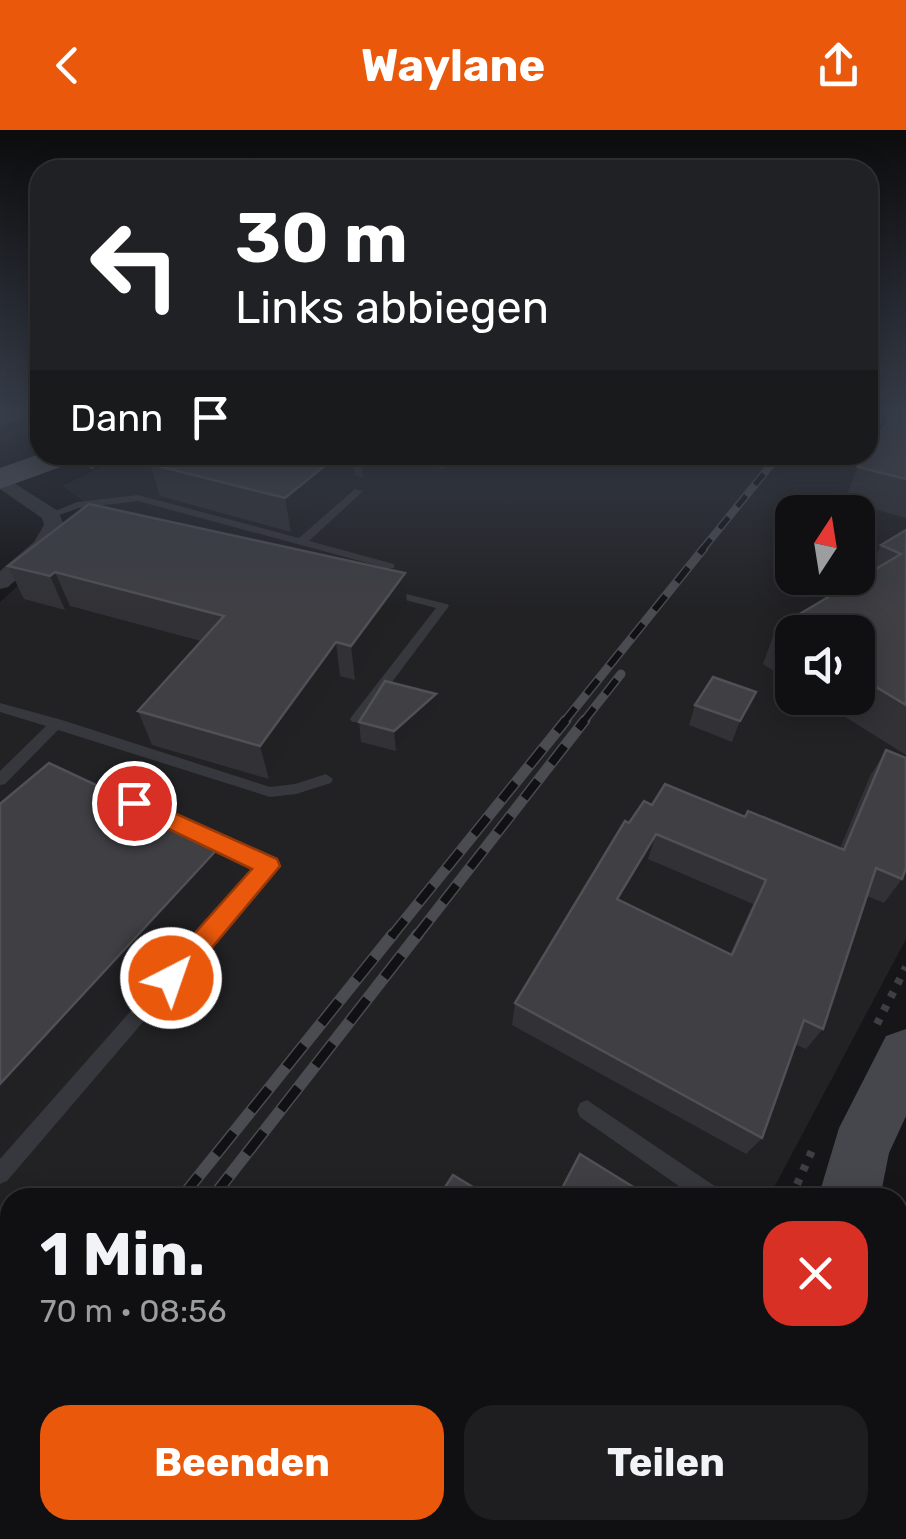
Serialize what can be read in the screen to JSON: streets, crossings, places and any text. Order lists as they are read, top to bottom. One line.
{"north":"top","page":{"header":"Waylane","turn":["30 m","Links abbiegen"],"then":"Dann","heading":["1 Min.","70 m · 08:56"],"buttons":["Beenden","Teilen"]}}
